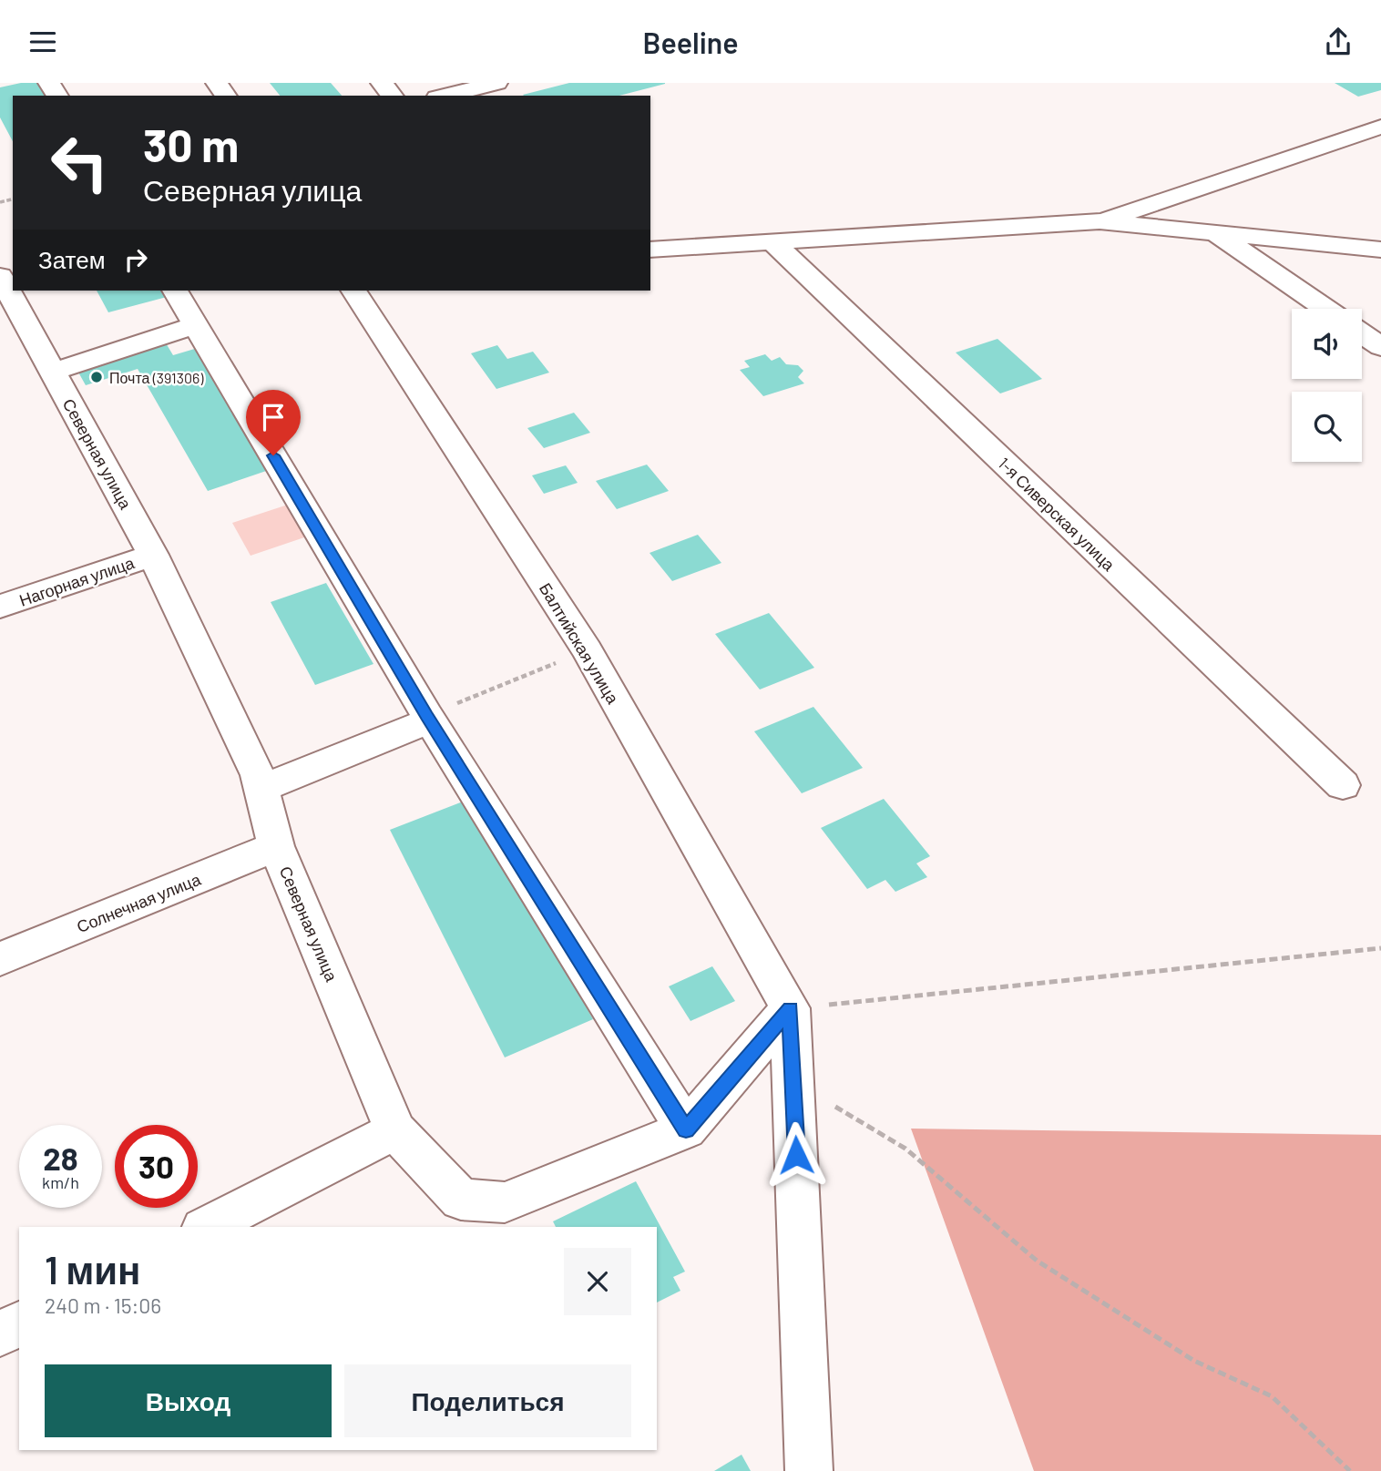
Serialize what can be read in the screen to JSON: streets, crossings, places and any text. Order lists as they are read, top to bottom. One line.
{"streets":{"street":["Северная улица","1-я Сиверская улица","Нагорная улица","Балтийская улица","Солнечная улица"]},"crossings":[["Северная улица","Нагорная улица"],["Северная улица","Балтийская улица"],["Северная улица","Солнечная улица"]],"places":["Почта (391306)"],"page":{"header":"Beeline","turn":["30 m","Северная улица"],"then":"Затем","speed":"28 km/h","limit":"30","heading":["1 мин","240 m · 15:06"],"buttons":["Выход","Поделиться"]}}
